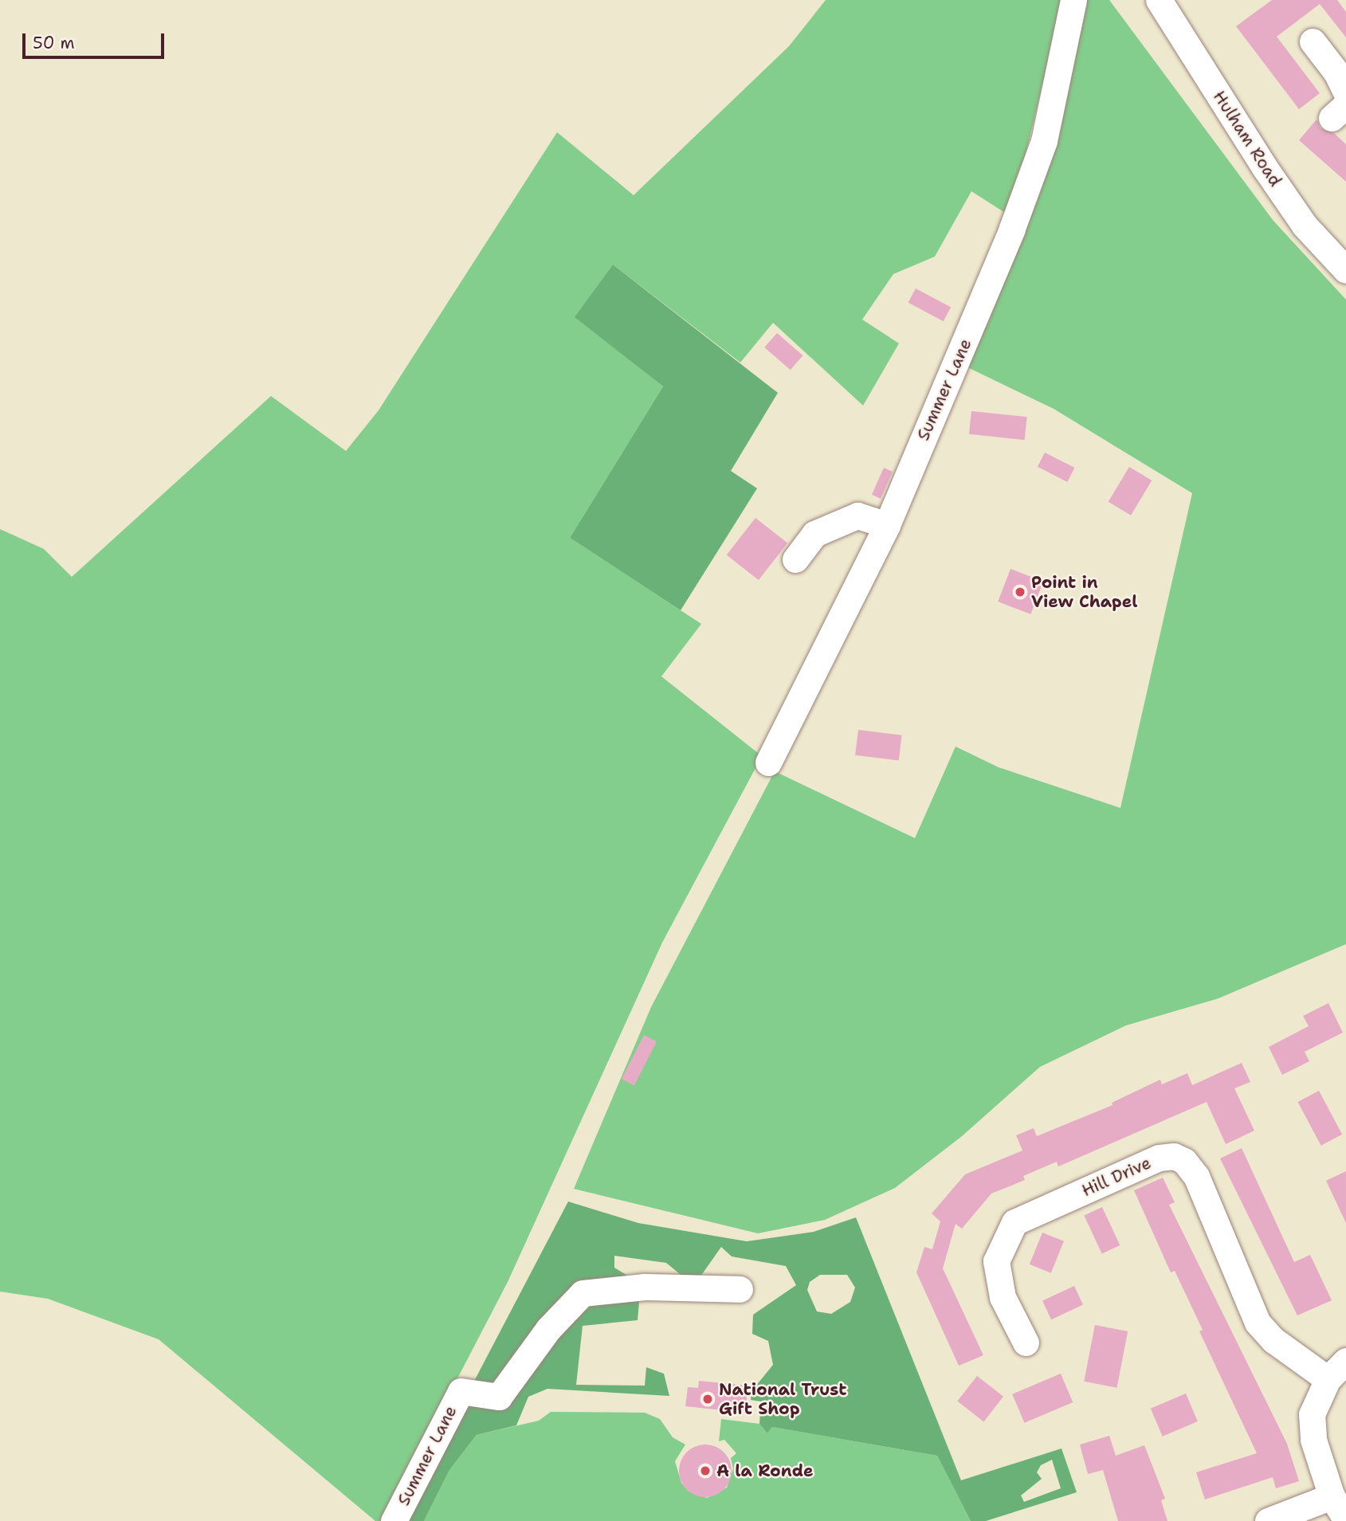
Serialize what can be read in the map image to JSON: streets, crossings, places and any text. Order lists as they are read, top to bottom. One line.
{"streets":{"street":["Hulham Road","Summer Lane","Hill Drive"]},"places":["Point in View Chapel","National Trust Gift Shop","A la Ronde"],"scale_bar":"50 m"}
